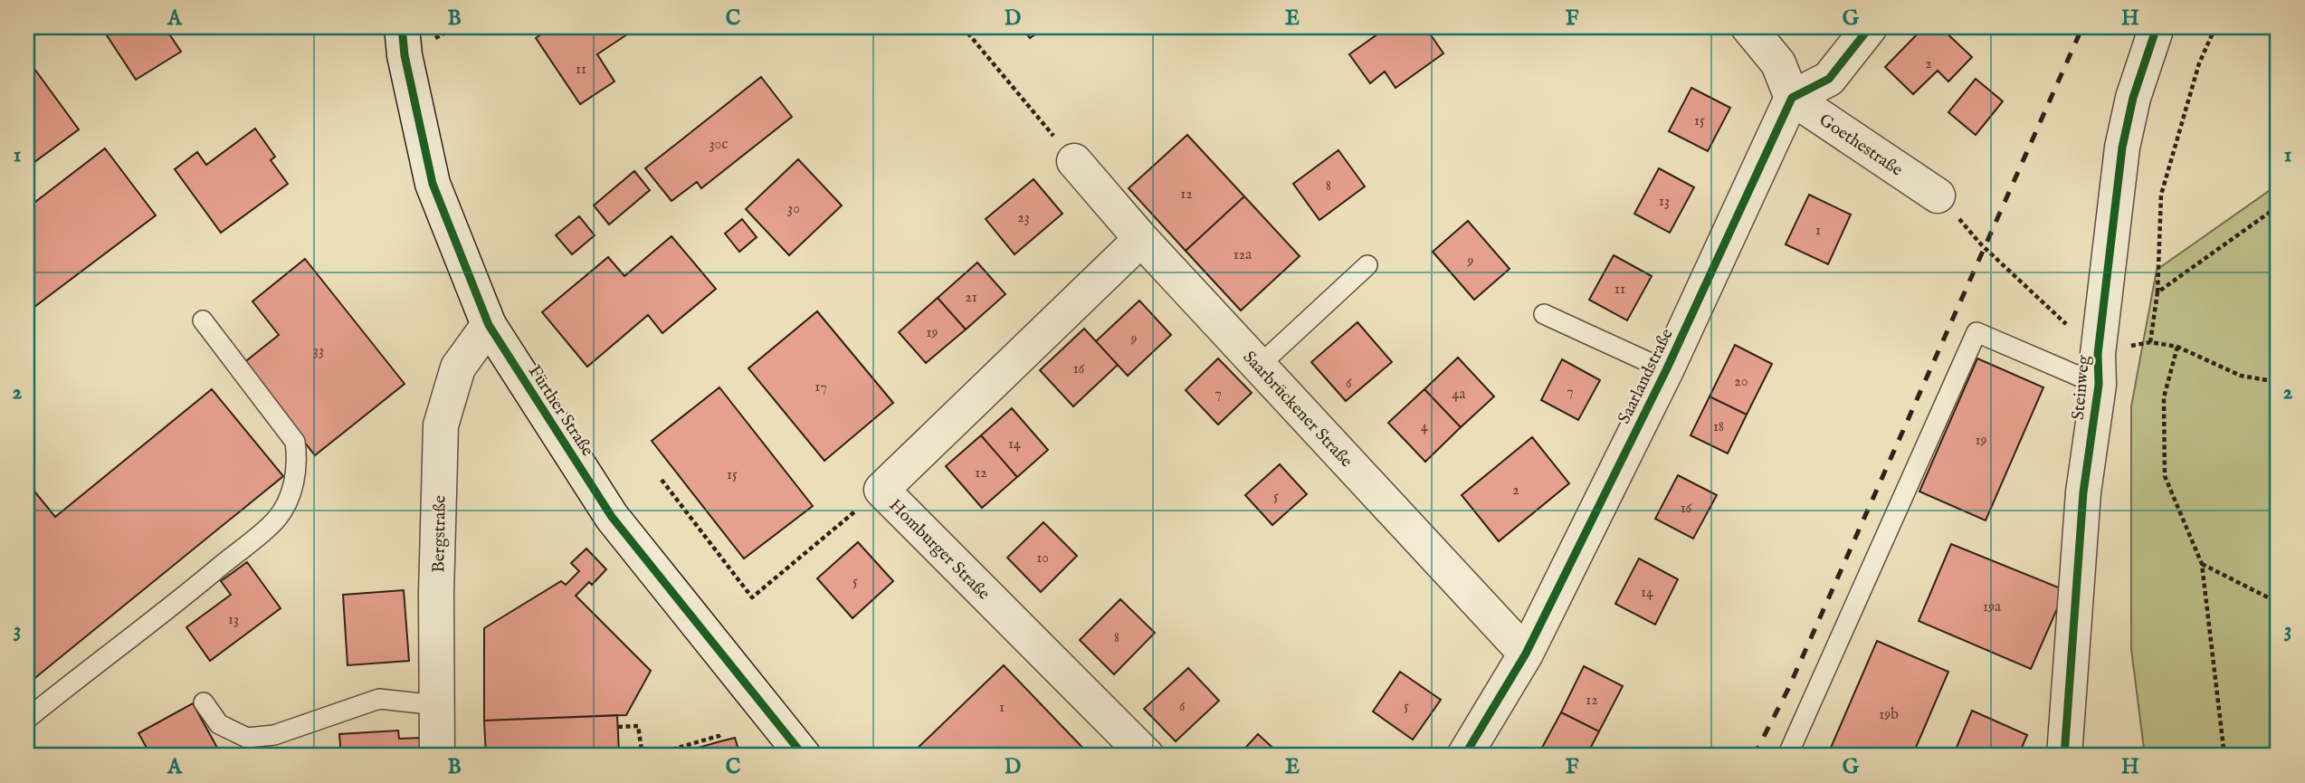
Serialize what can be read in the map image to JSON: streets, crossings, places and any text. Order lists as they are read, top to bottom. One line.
{"streets":{"street":["Goethestraße","Saarlandstraße","Steinweg","Saarbrückener Straße","Fürther Straße","Bergstraße","Homburger Straße"]},"crossings":[["Goethestraße","Saarlandstraße"],["Saarlandstraße","Saarbrückener Straße"],["Saarbrückener Straße","Homburger Straße"],["Fürther Straße","Bergstraße"]],"house_numbers":["2","11","15","30c","8","12","13","30","23","1","12a","9","11","21","19","9","33","16","20","6","17","7","7","4a","4","18","19","14","12","15","2","5","16","10","5","14","19a","13","8","12","6","5","1","19b"],"grid":{"columns":["A","B","C","D","E","F","G","H"],"rows":["1","2","3"]}}
